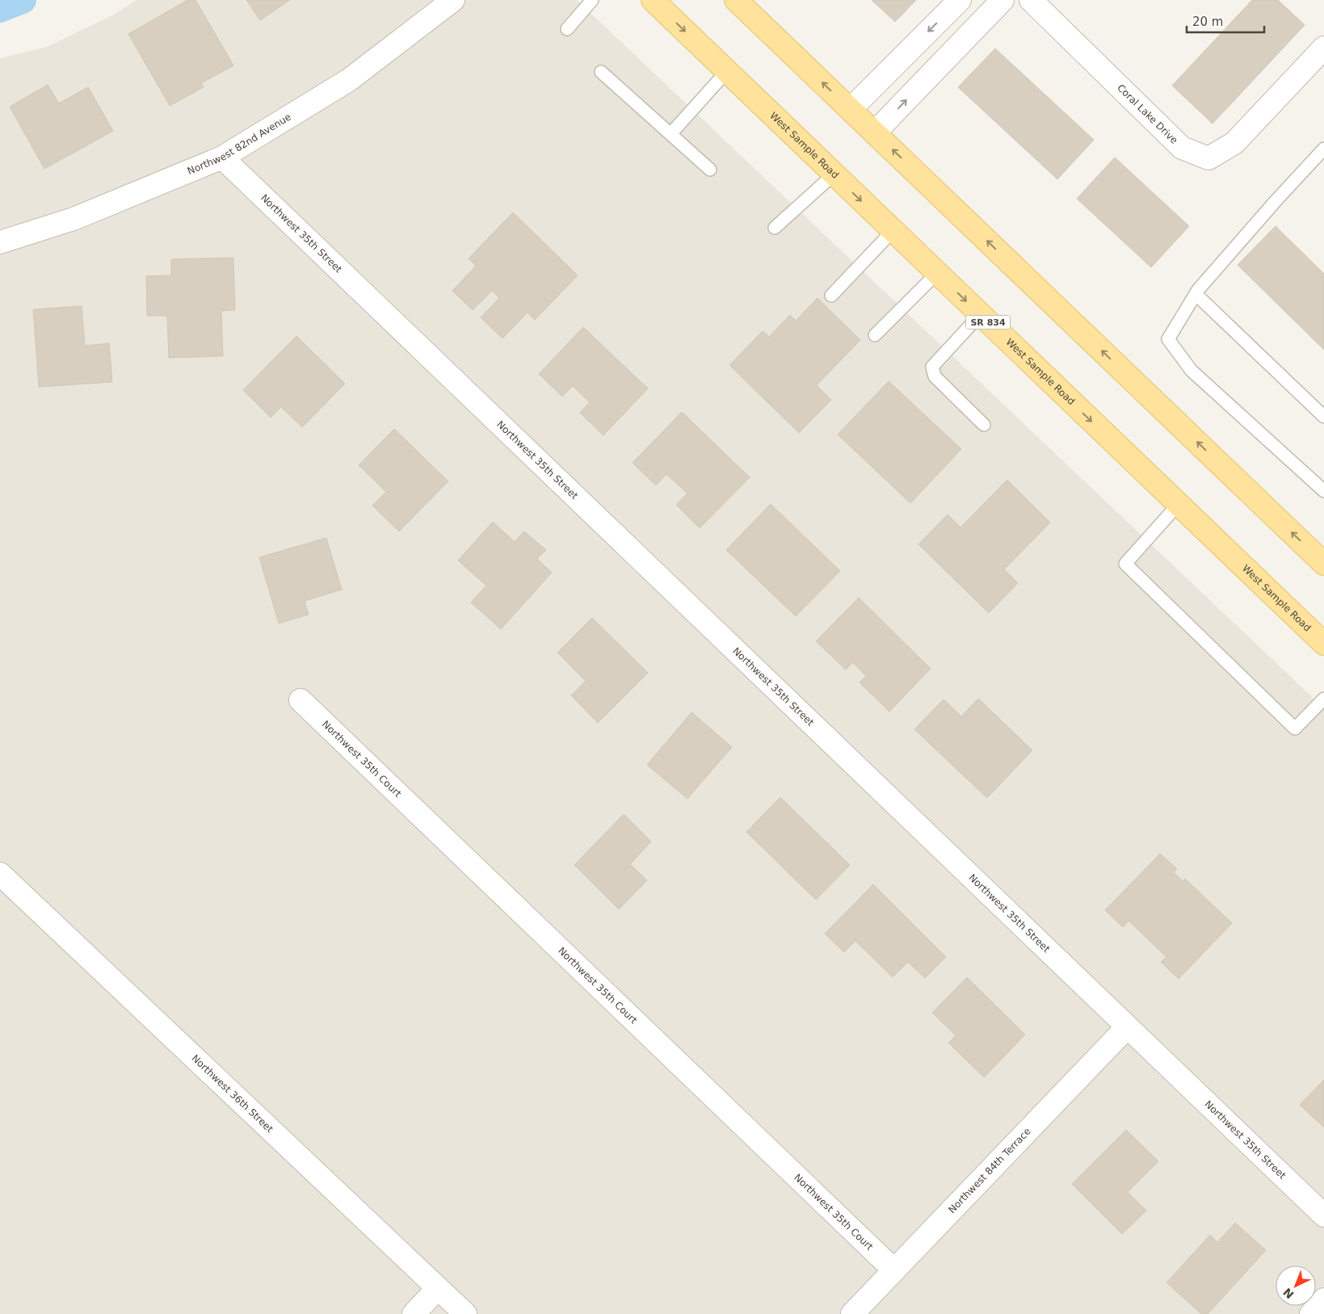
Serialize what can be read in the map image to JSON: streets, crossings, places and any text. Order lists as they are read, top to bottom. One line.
{"streets":{"main road":["West Sample Road","SR 834"],"street":["Coral Lake Drive","Northwest 82nd Avenue","Northwest 35th Street","Northwest 35th Court","Northwest 36th Street","Northwest 84th Terrace"]},"crossings":[["Northwest 82nd Avenue","Northwest 35th Street"],["Northwest 35th Street","Northwest 84th Terrace"],["Northwest 35th Court","Northwest 84th Terrace"]],"scale_bar":"20 m","north":"bottom left"}
